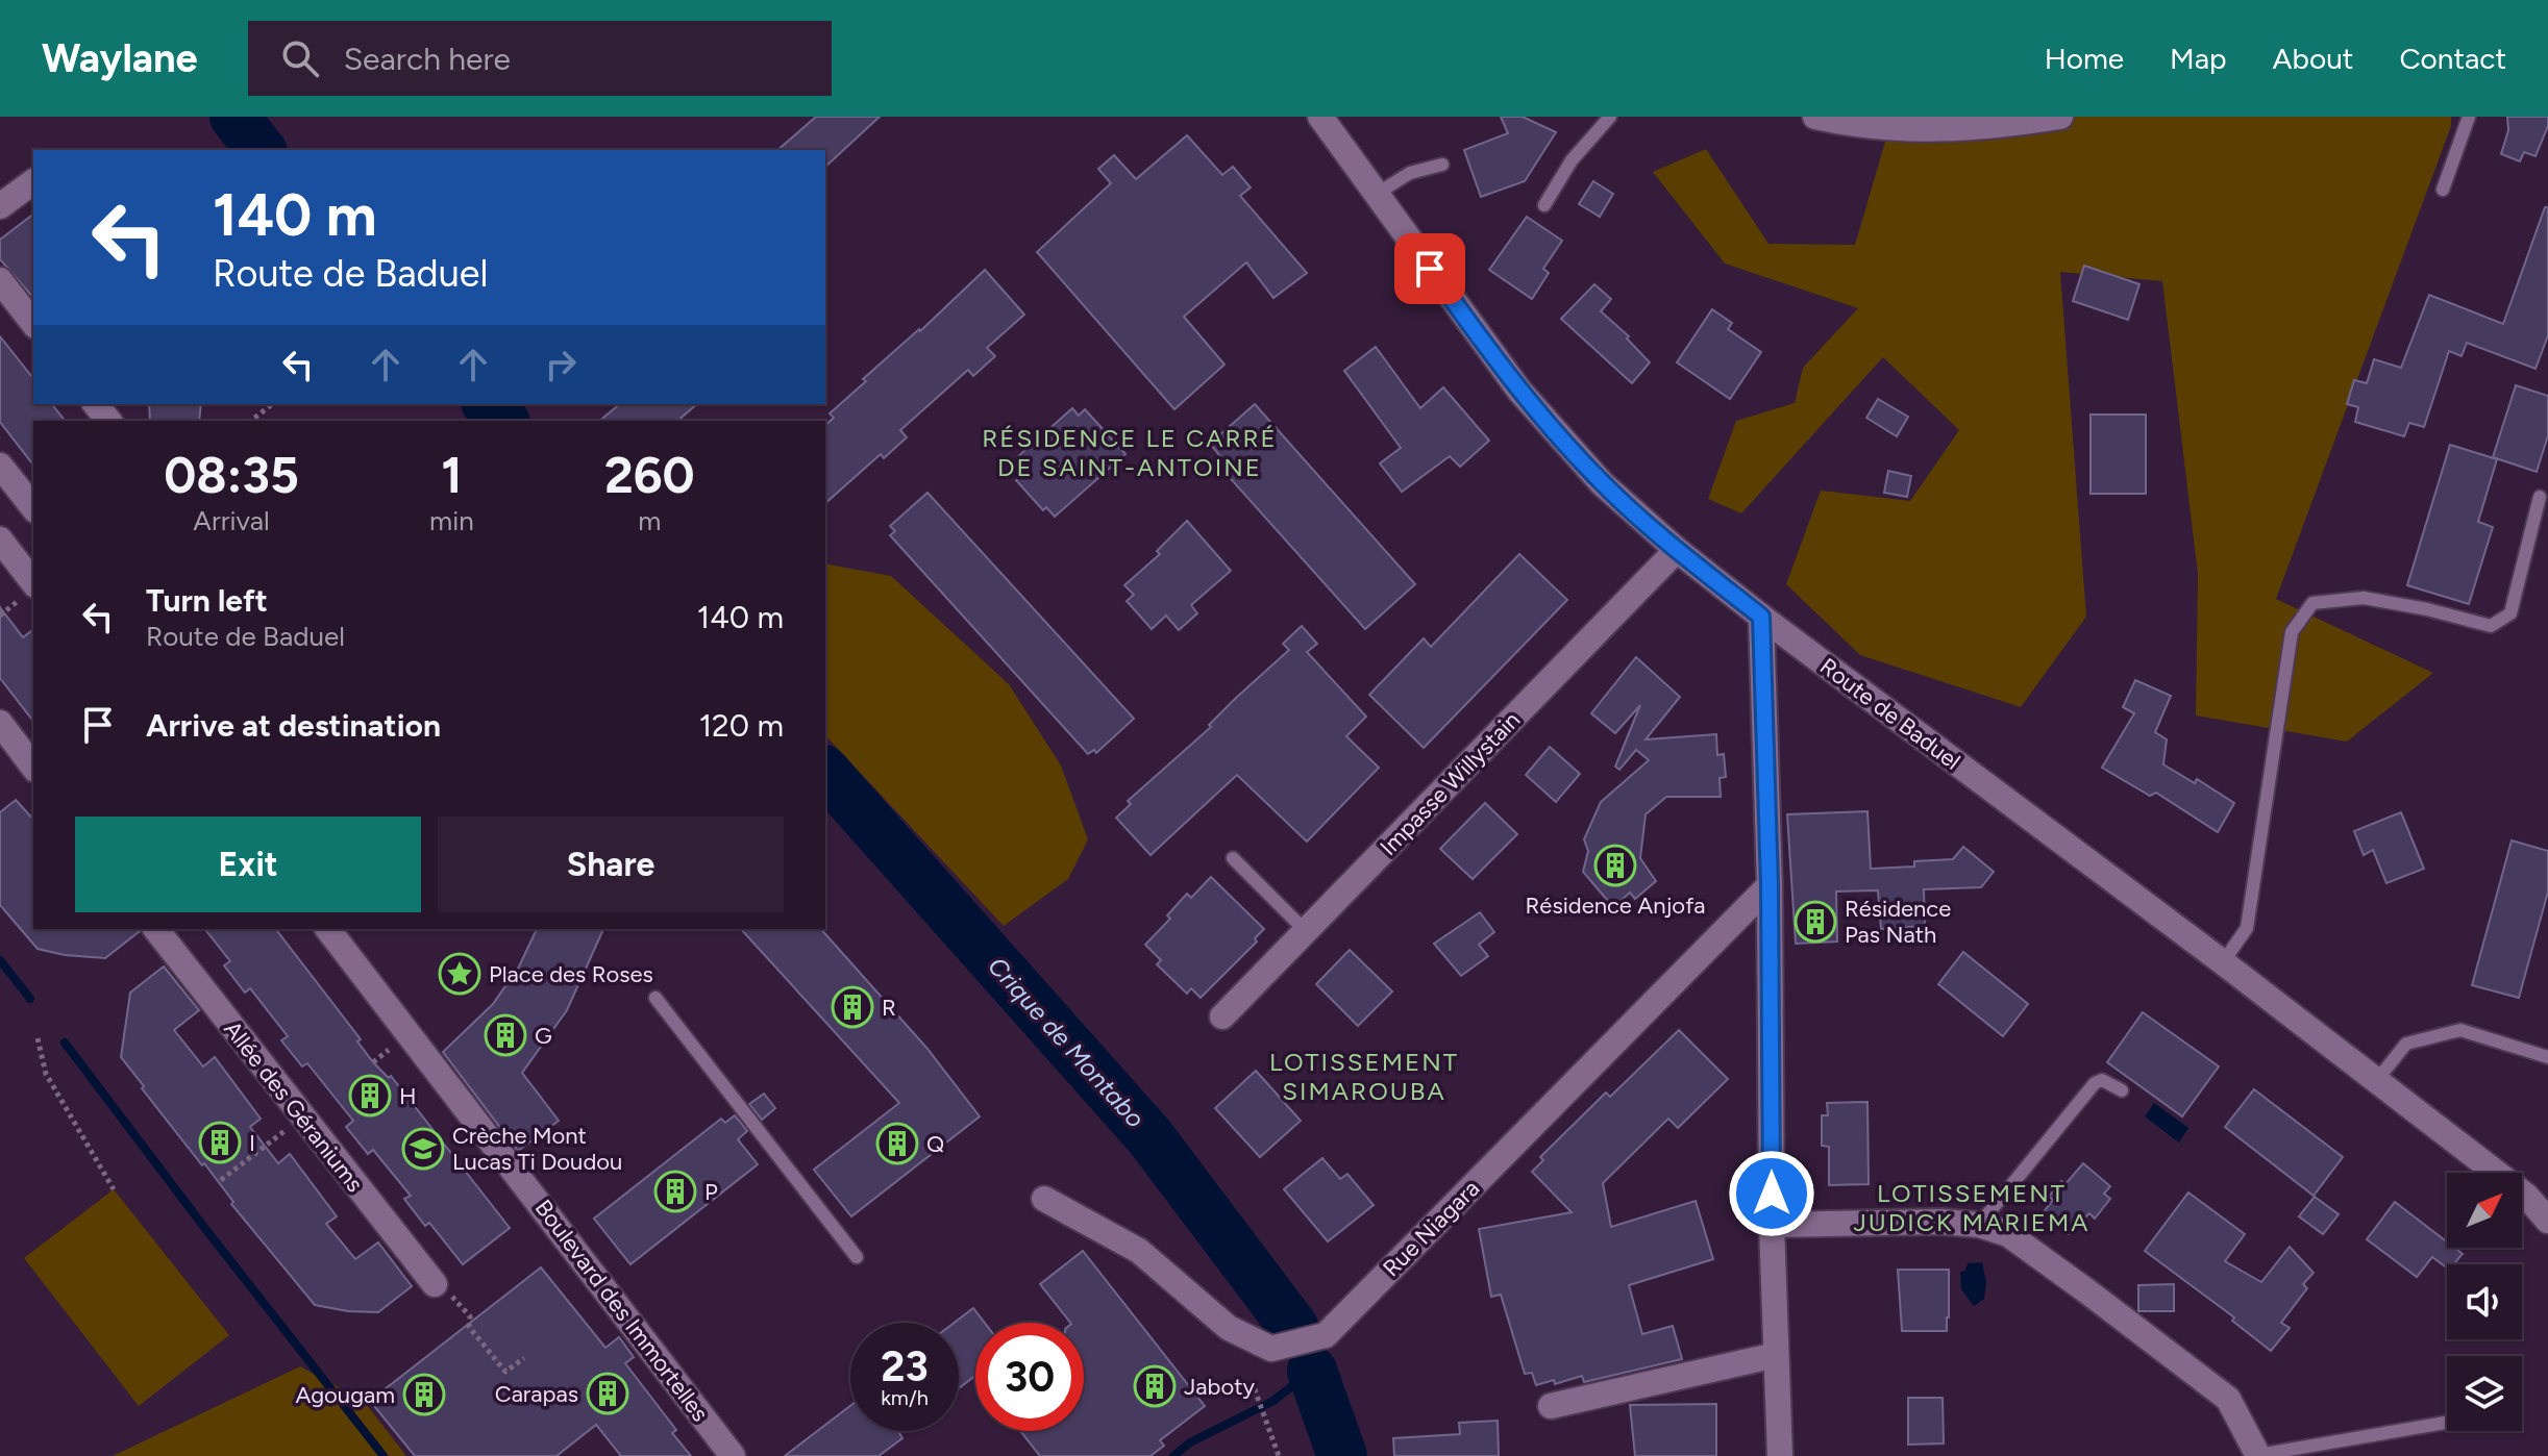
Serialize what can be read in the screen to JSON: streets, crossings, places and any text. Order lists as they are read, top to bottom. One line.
{"streets":{"street":["Route de Baduel","Impasse Willystain","Allée des Géraniums","Rue Niagara","Boulevard des Immortelles"]},"crossings":[["Route de Baduel","Impasse Willystain"]],"districts":["RÉSIDENCE LE CARRÉ DE SAINT-ANTOINE","LOTISSEMENT SIMAROUBA","LOTISSEMENT JUDICK MARIEMA"],"water":["Crique de Montabo"],"places":{"building":["Résidence Anjofa","Résidence Pas Nath","R","G","H","I","Q","P","Jaboty","Carapas","Agougam"],"place":["Place des Roses"],"school or university":["Crèche Mont Lucas Ti Doudou"]},"north":"top right","page":{"header":"Waylane","search":"Search here","nav":["Home","Map","About","Contact"],"turn":["140 m","Route de Baduel"],"eta":["08:35","Arrival","1","min","260","m"],"list":[{"name":"Turn left","note":"Route de Baduel","value":"140 m"},{"name":"Arrive at destination","value":"120 m"}],"buttons":["Exit","Share"],"speed":"23 km/h","limit":"30"}}
